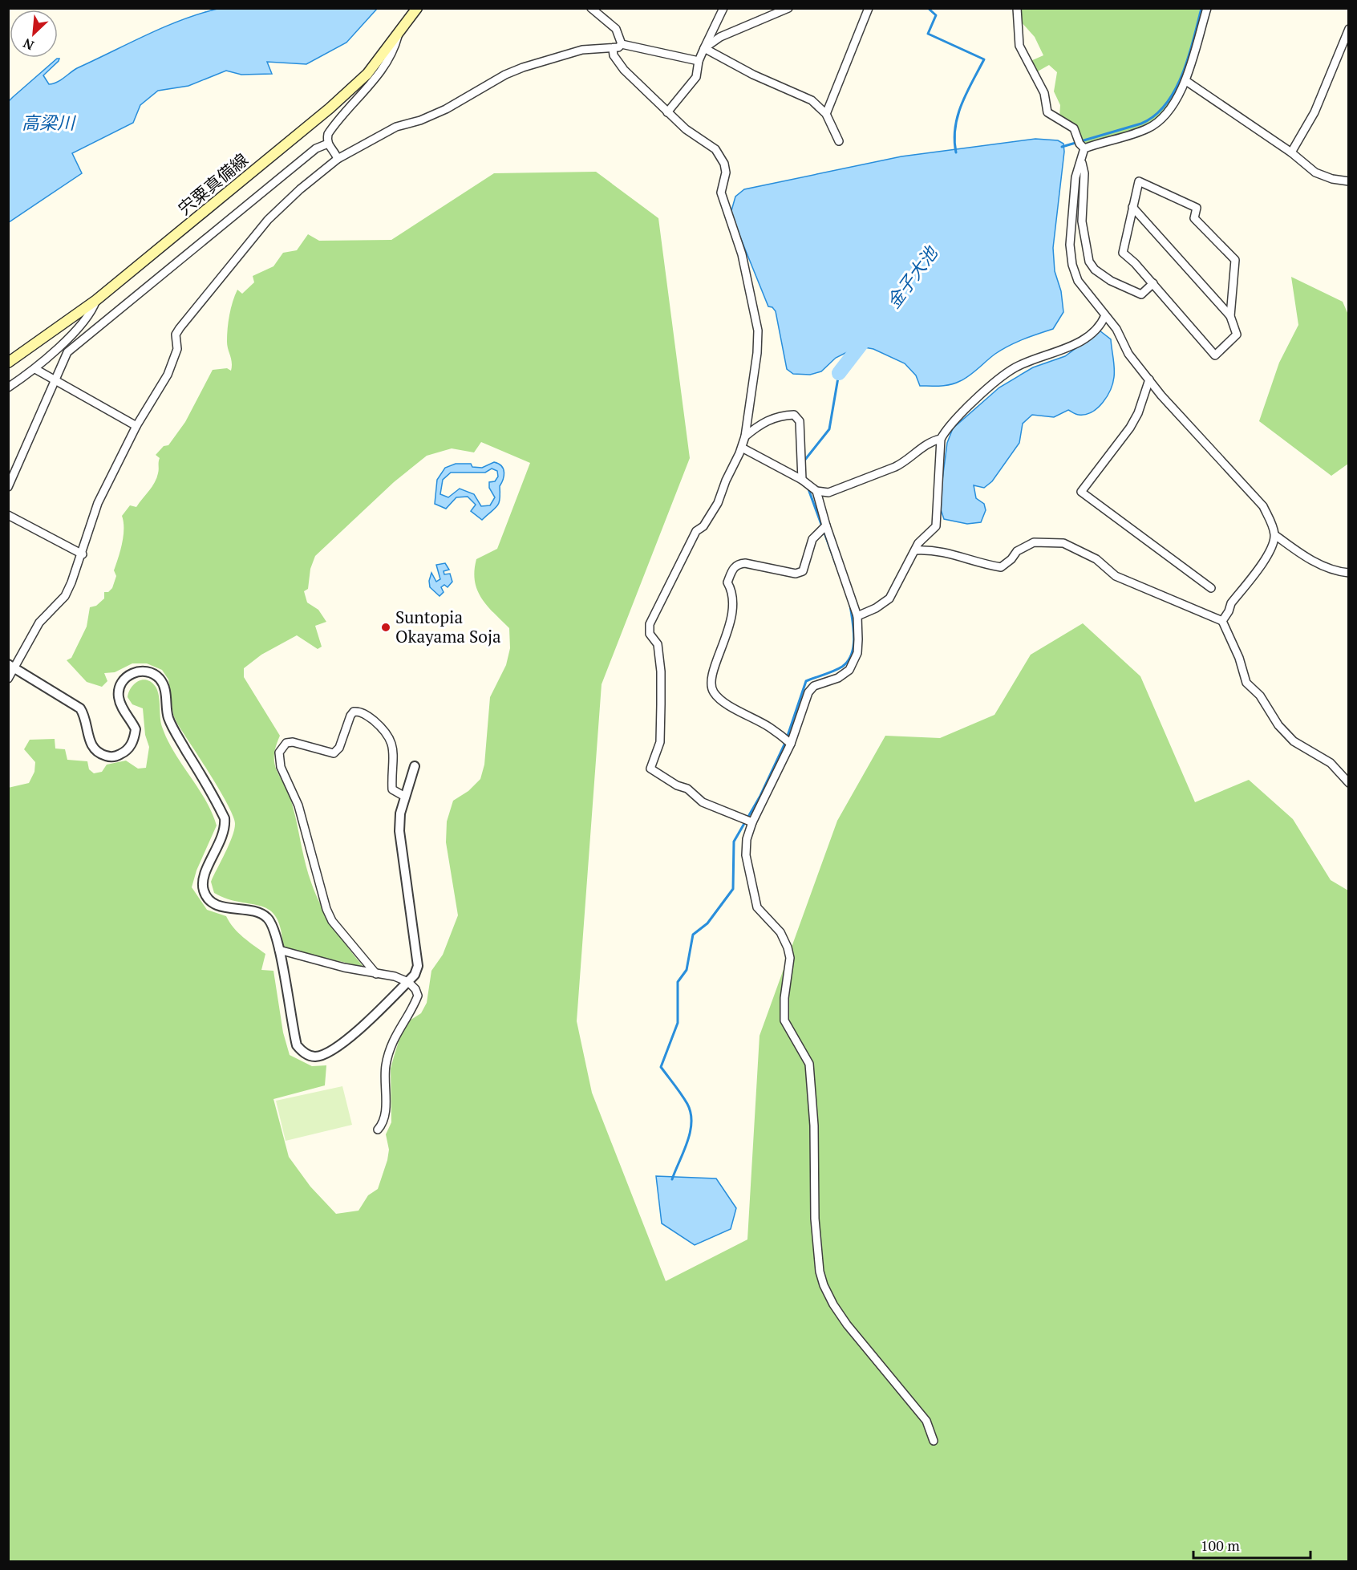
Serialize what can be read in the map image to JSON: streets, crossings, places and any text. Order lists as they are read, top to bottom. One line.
{"streets":{"main road":["宍粟真備線"]},"water":["高梁川","金子大池"],"places":["Suntopia Okayama Soja"],"scale_bar":"100 m","north":"bottom left"}
